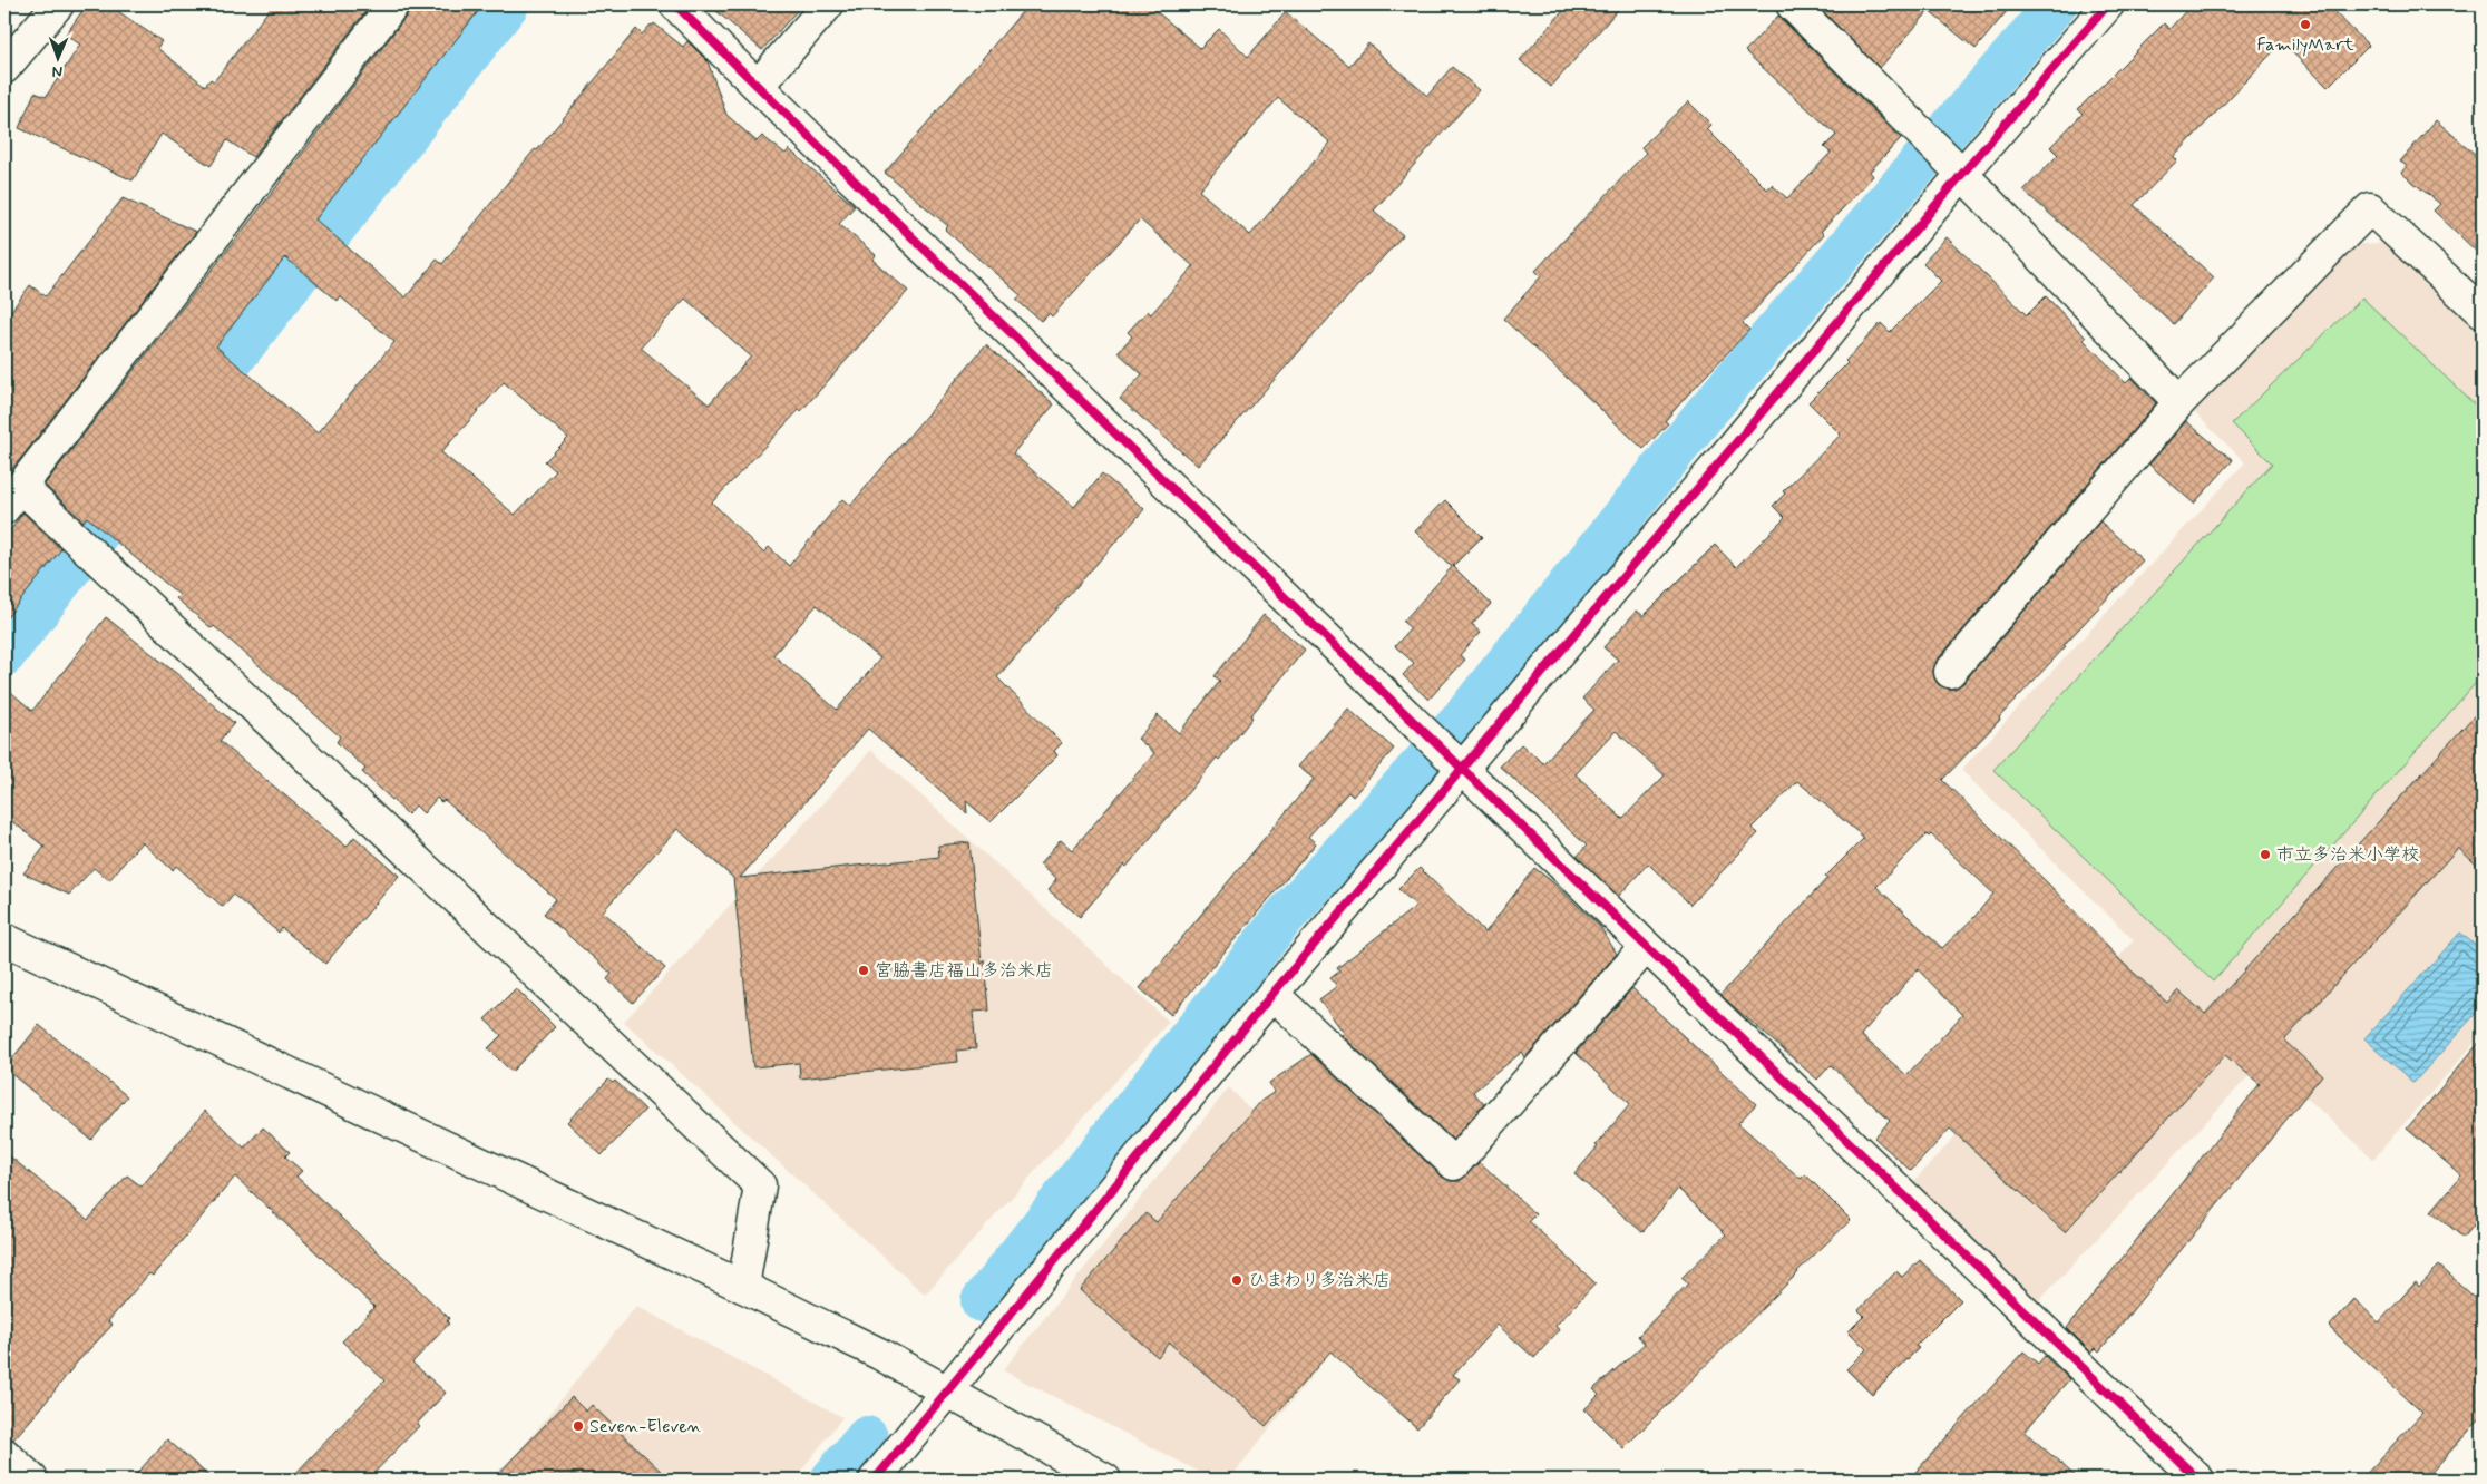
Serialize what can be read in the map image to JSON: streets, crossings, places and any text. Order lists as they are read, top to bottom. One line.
{"places":["FamilyMart","市立多治米小学校","宮脇書店福山多治米店","ひまわり多治米店","Seven-Eleven"],"north":"bottom"}
